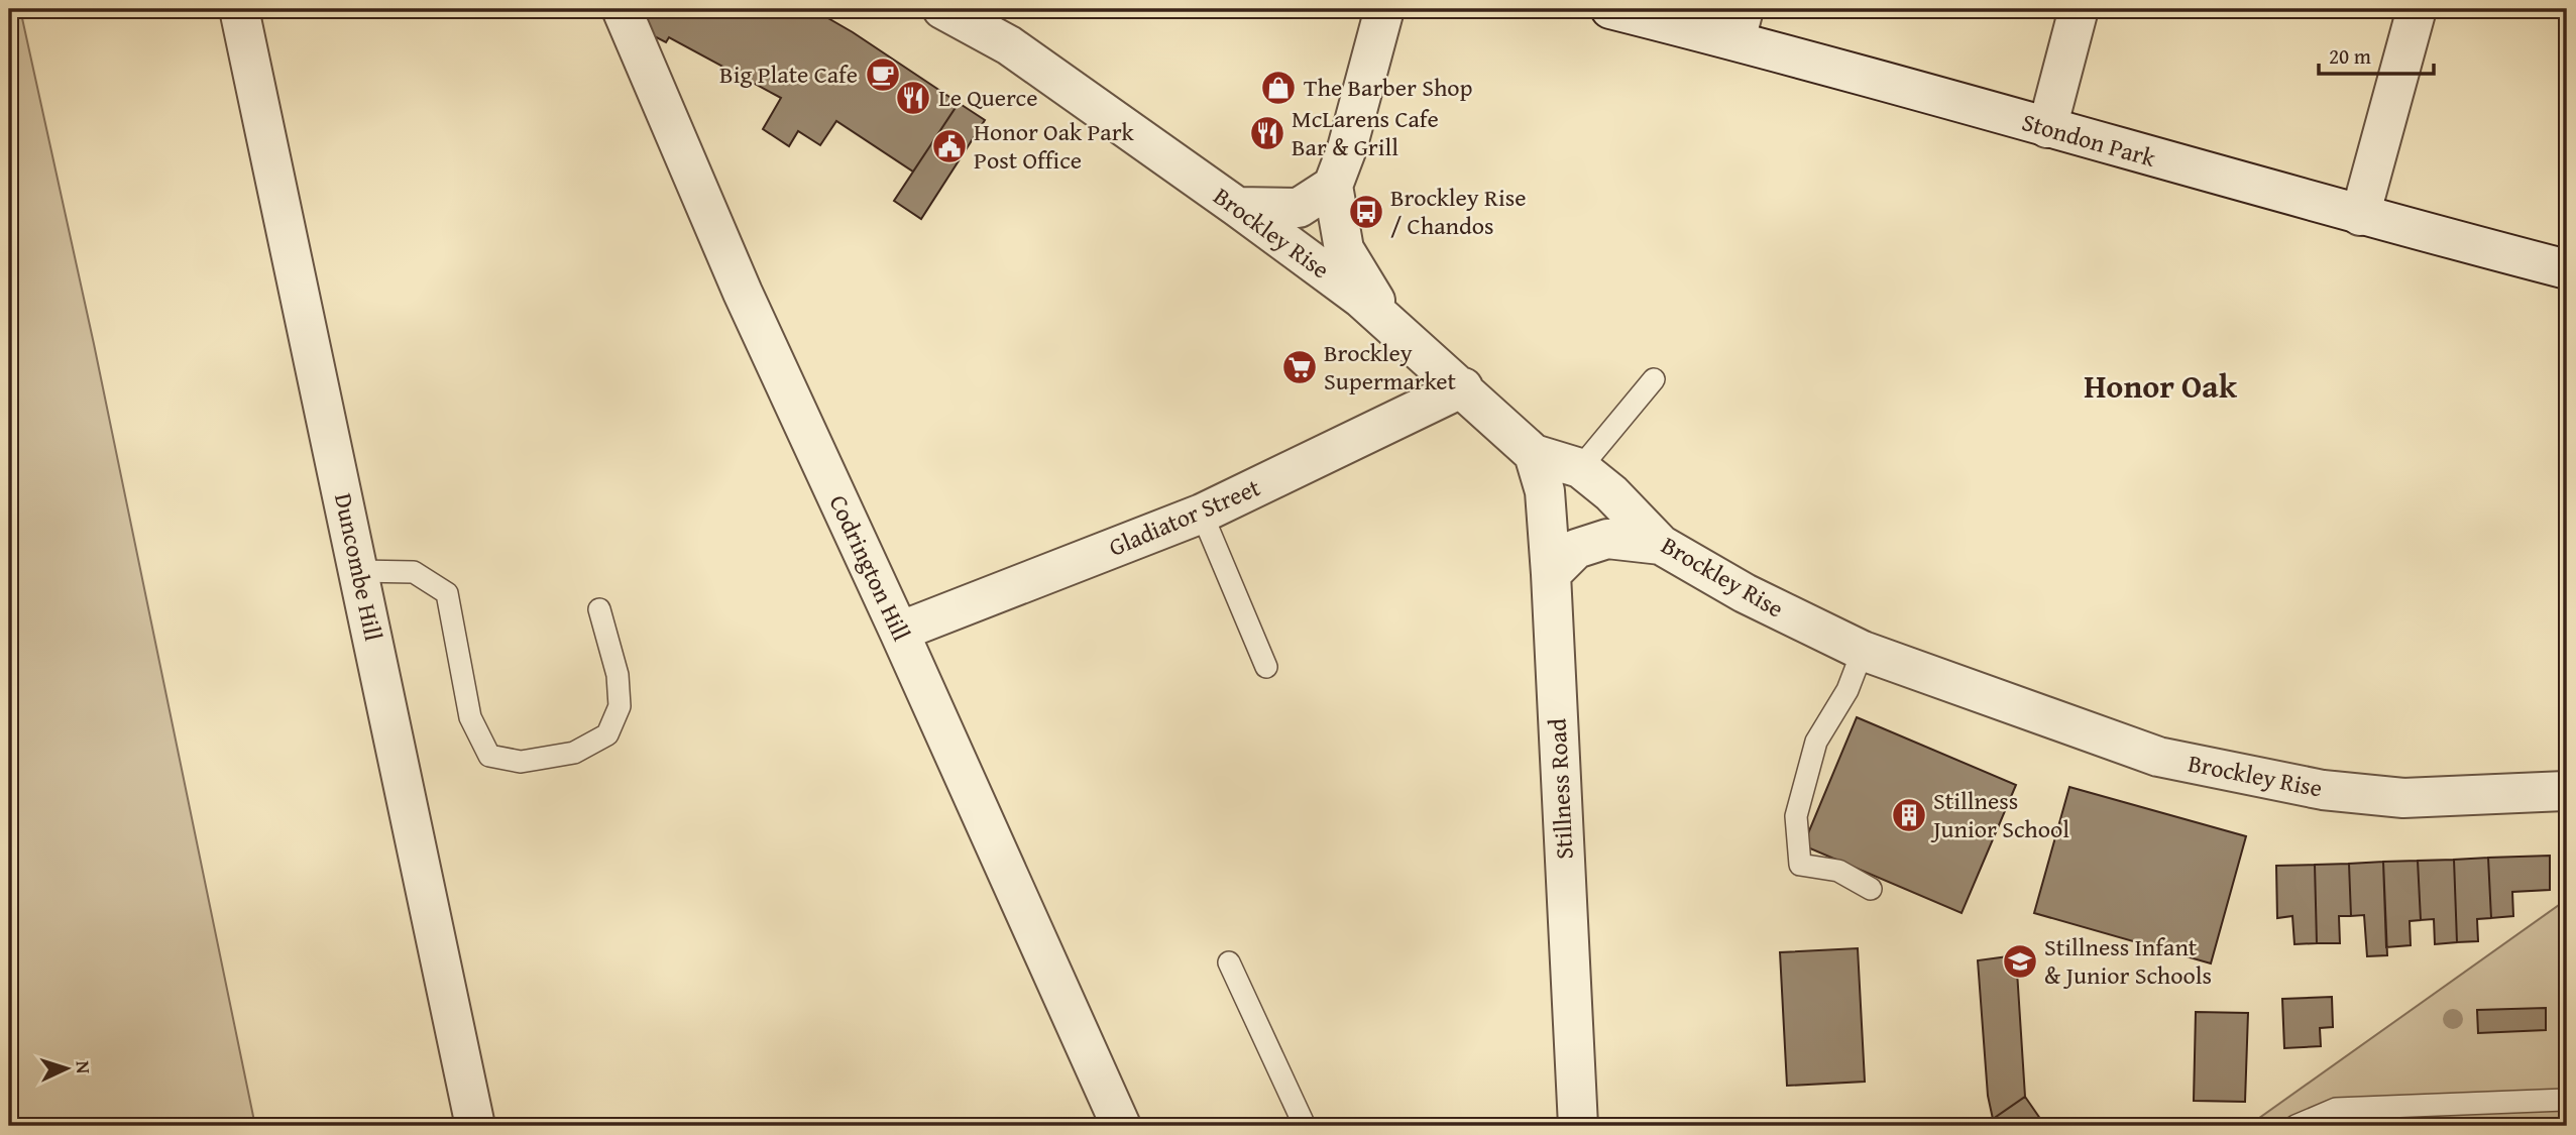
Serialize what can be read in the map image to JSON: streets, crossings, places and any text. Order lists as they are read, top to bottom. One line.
{"streets":{"street":["Stondon Park","Brockley Rise","Gladiator Street","Duncombe Hill","Codrington Hill","Stillness Road"]},"crossings":[["Brockley Rise","Gladiator Street"],["Brockley Rise","Stillness Road"],["Gladiator Street","Codrington Hill"]],"districts":["Honor Oak"],"places":{"cafe":["Big Plate Cafe"],"shop":["The Barber Shop"],"restaurant":["Le Querce","McLarens Cafe Bar & Grill"],"public building":["Honor Oak Park Post Office"],"bus stop":["Brockley Rise / Chandos"],"supermarket":["Brockley Supermarket"],"building":["Stillness Junior School"],"school or university":["Stillness Infant & Junior Schools"]},"scale_bar":"20 m","north":"right"}
